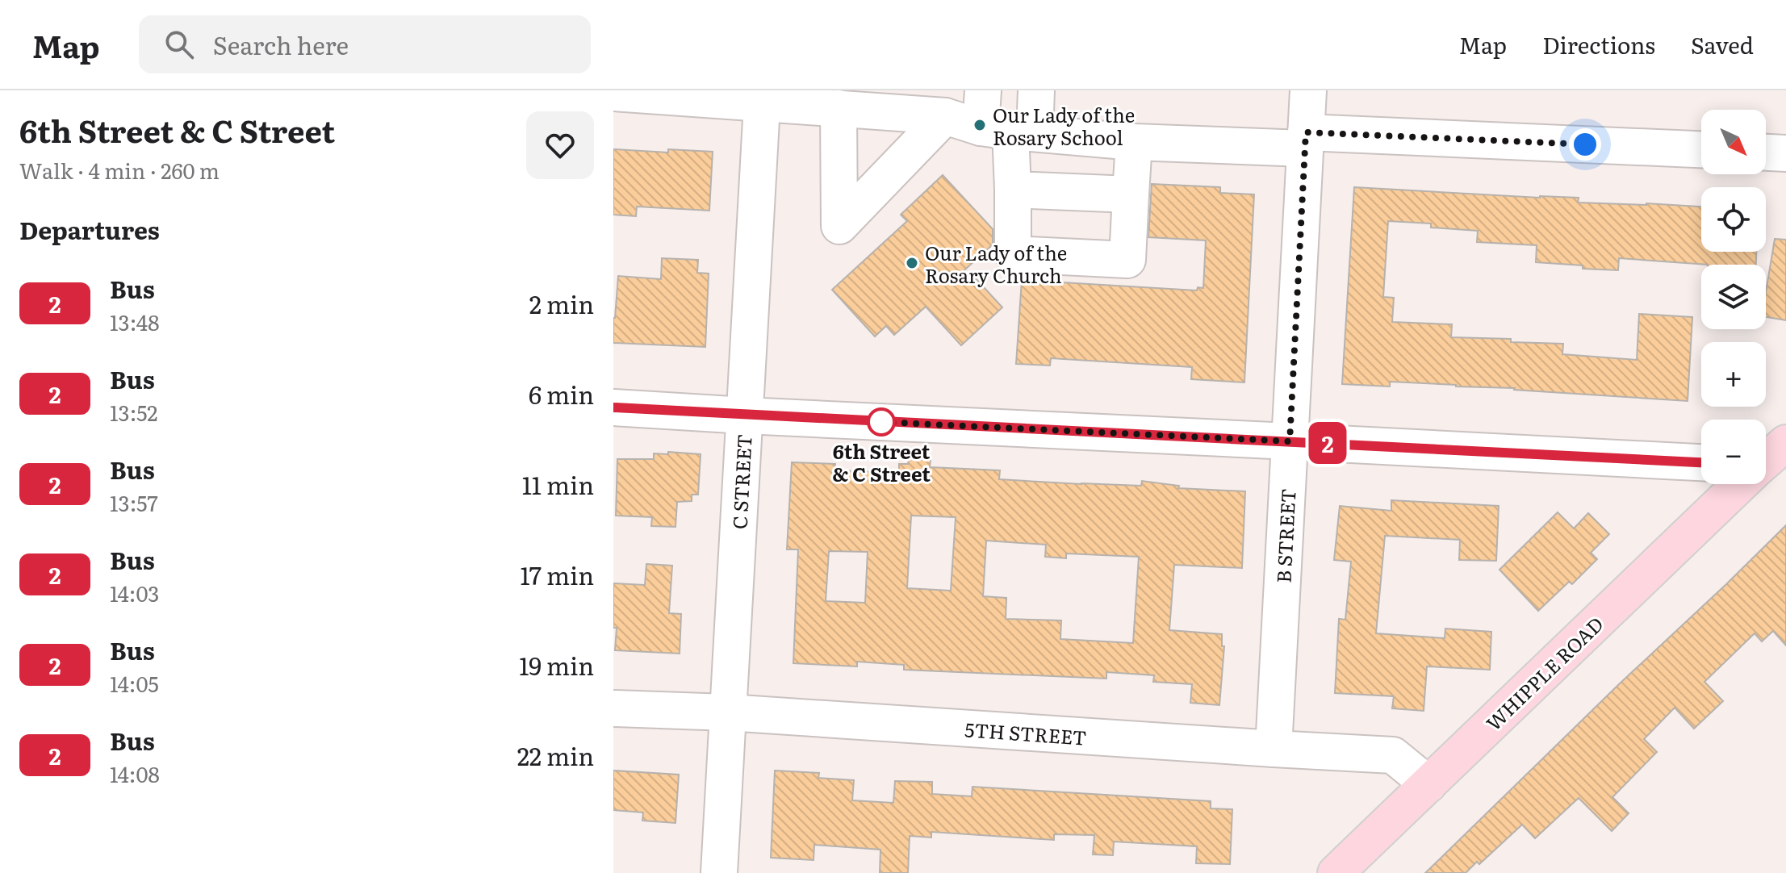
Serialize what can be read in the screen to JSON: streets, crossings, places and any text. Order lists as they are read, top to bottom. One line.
{"streets":{"main road":["WHIPPLE ROAD"],"street":["C STREET","B STREET","5TH STREET"]},"crossings":[["C STREET","5TH STREET"],["B STREET","5TH STREET"],["WHIPPLE ROAD","5TH STREET"]],"places":["Our Lady of the Rosary School","Our Lady of the Rosary Church","6th Street & C Street"],"lines":["bus line 2"],"north":"bottom right","page":{"header":"Map","search":"Search here","nav":["Map","Directions","Saved"],"heading":[["6th Street & C Street","Walk · 4 min · 260 m"],"Departures"],"on_map":"2","map_buttons":["+","−"],"list":[{"mark":"2","name":"Bus","note":"13:48","value":"2 min"},{"mark":"2","name":"Bus","note":"13:52","value":"6 min"},{"mark":"2","name":"Bus","note":"13:57","value":"11 min"},{"mark":"2","name":"Bus","note":"14:03","value":"17 min"},{"mark":"2","name":"Bus","note":"14:05","value":"19 min"},{"mark":"2","name":"Bus","note":"14:08","value":"22 min"}]}}
